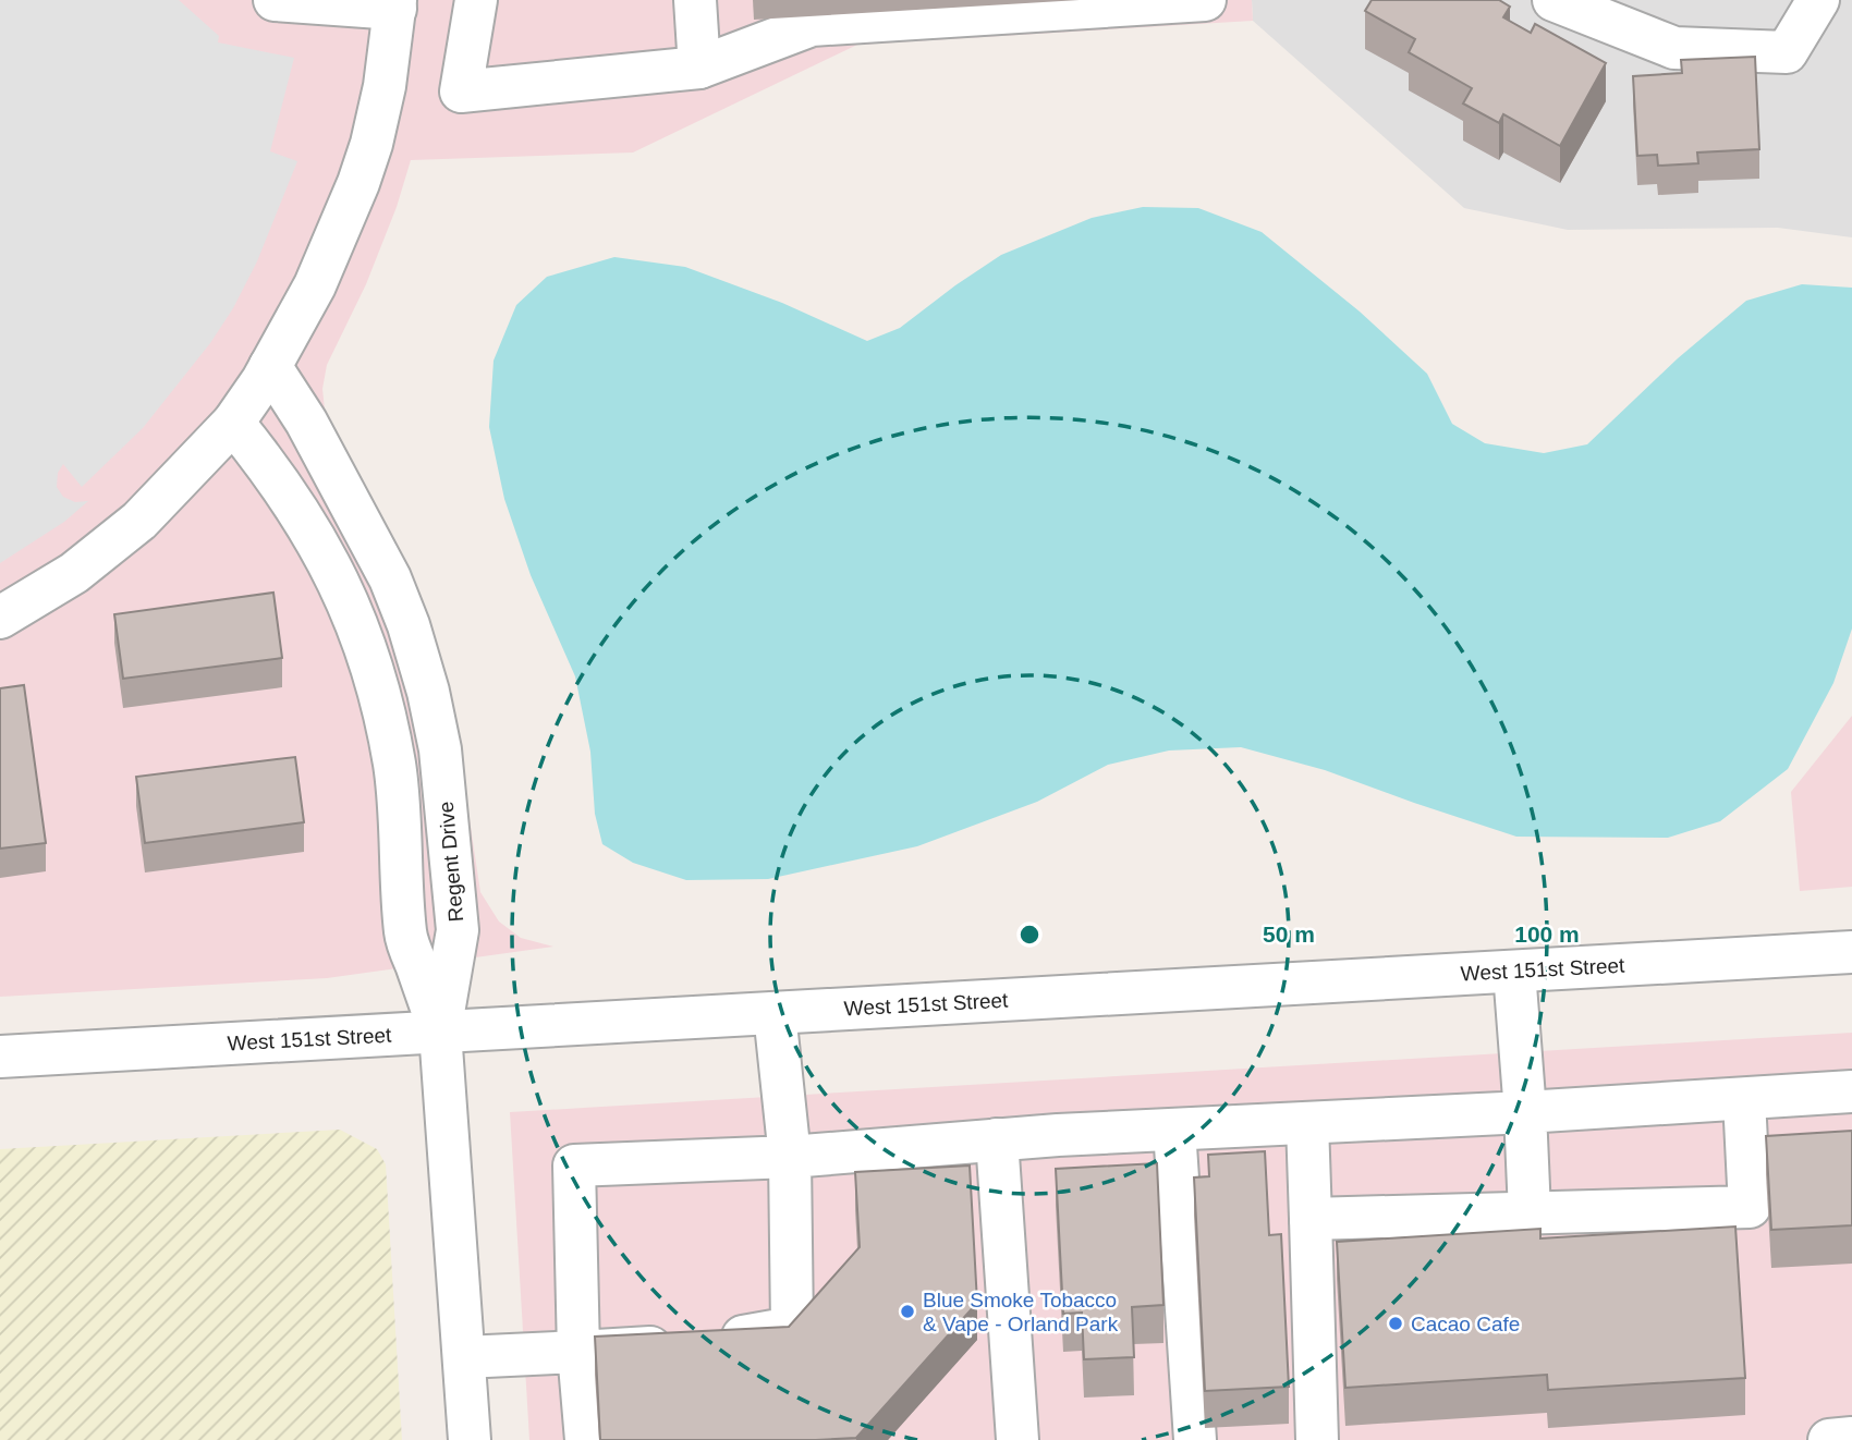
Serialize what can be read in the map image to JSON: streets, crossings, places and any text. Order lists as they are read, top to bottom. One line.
{"streets":{"street":["Regent Drive","West 151st Street"]},"crossings":[["Regent Drive","West 151st Street"]],"places":["Blue Smoke Tobacco & Vape - Orland Park","Cacao Cafe"],"rings":["50 m","100 m"]}
